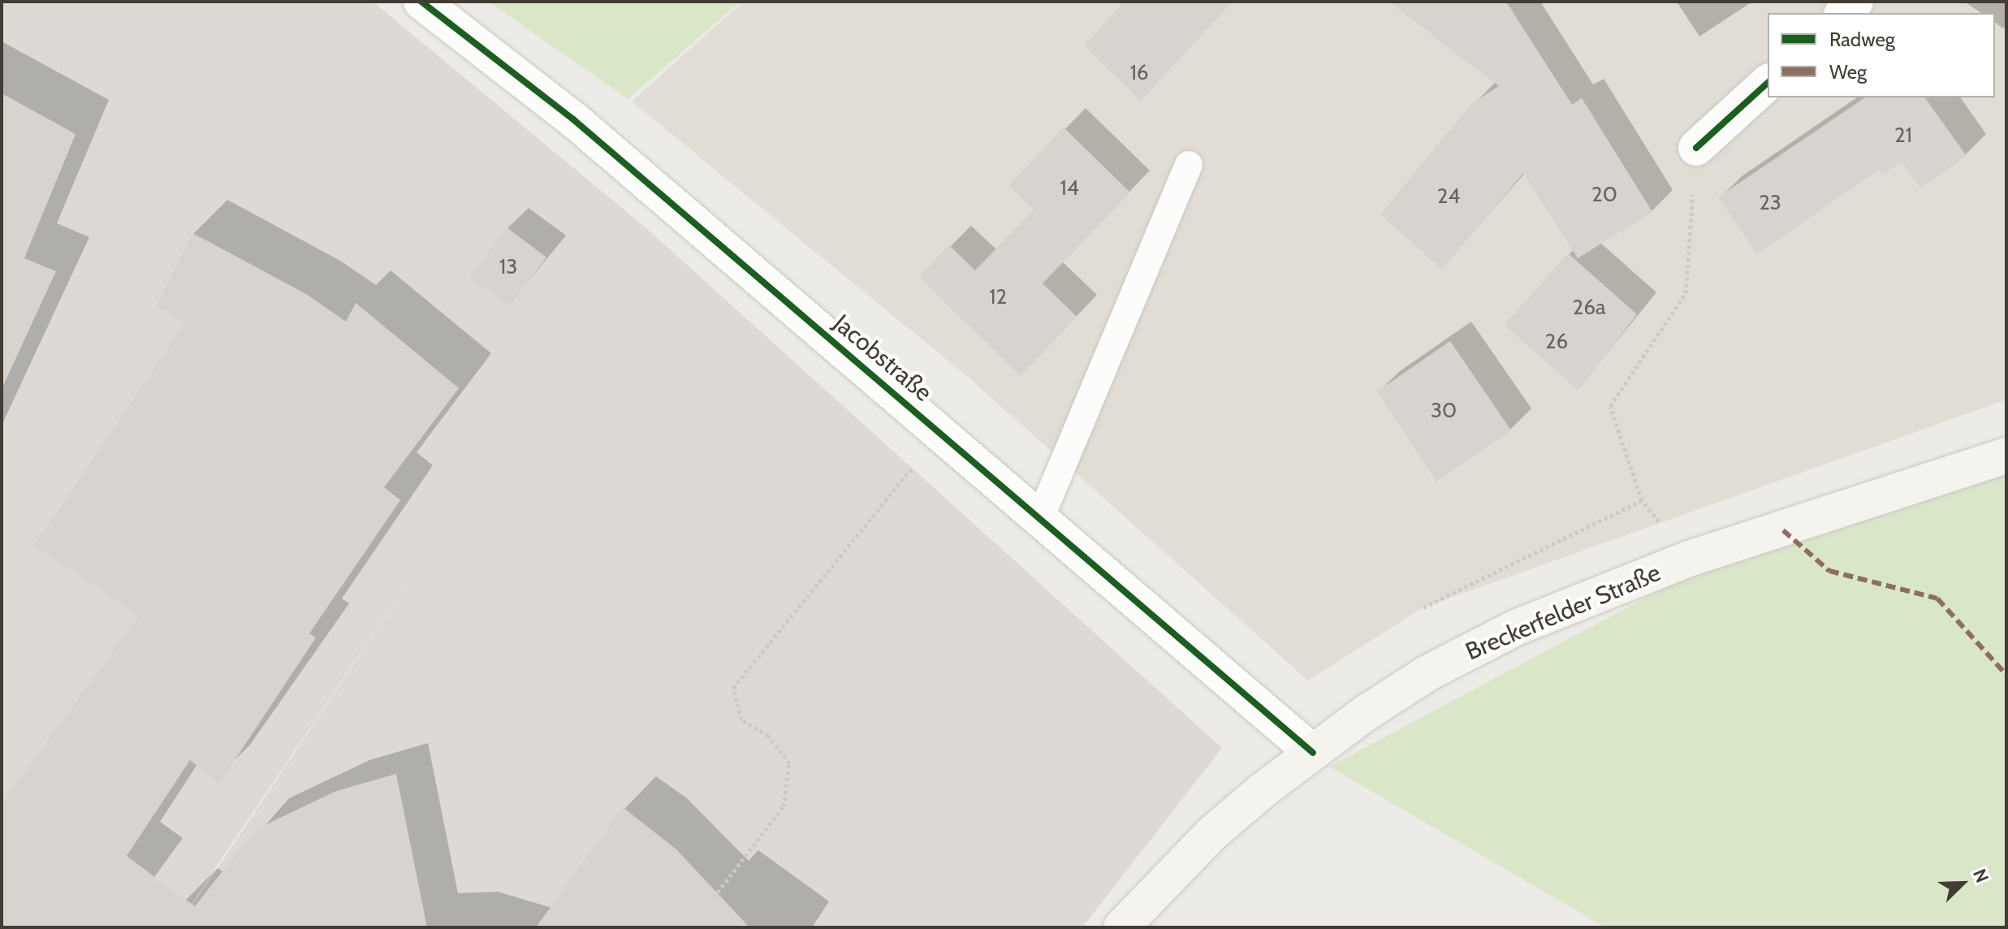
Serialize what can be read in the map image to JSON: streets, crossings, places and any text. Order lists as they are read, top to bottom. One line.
{"streets":{"main road":["Breckerfelder Straße"],"street":["Jacobstraße"]},"crossings":[["Jacobstraße","Breckerfelder Straße"]],"house_numbers":["16","21","14","20","24","23","13","12","26a","26","30"],"legend":["Radweg","Weg"],"north":"top right"}
